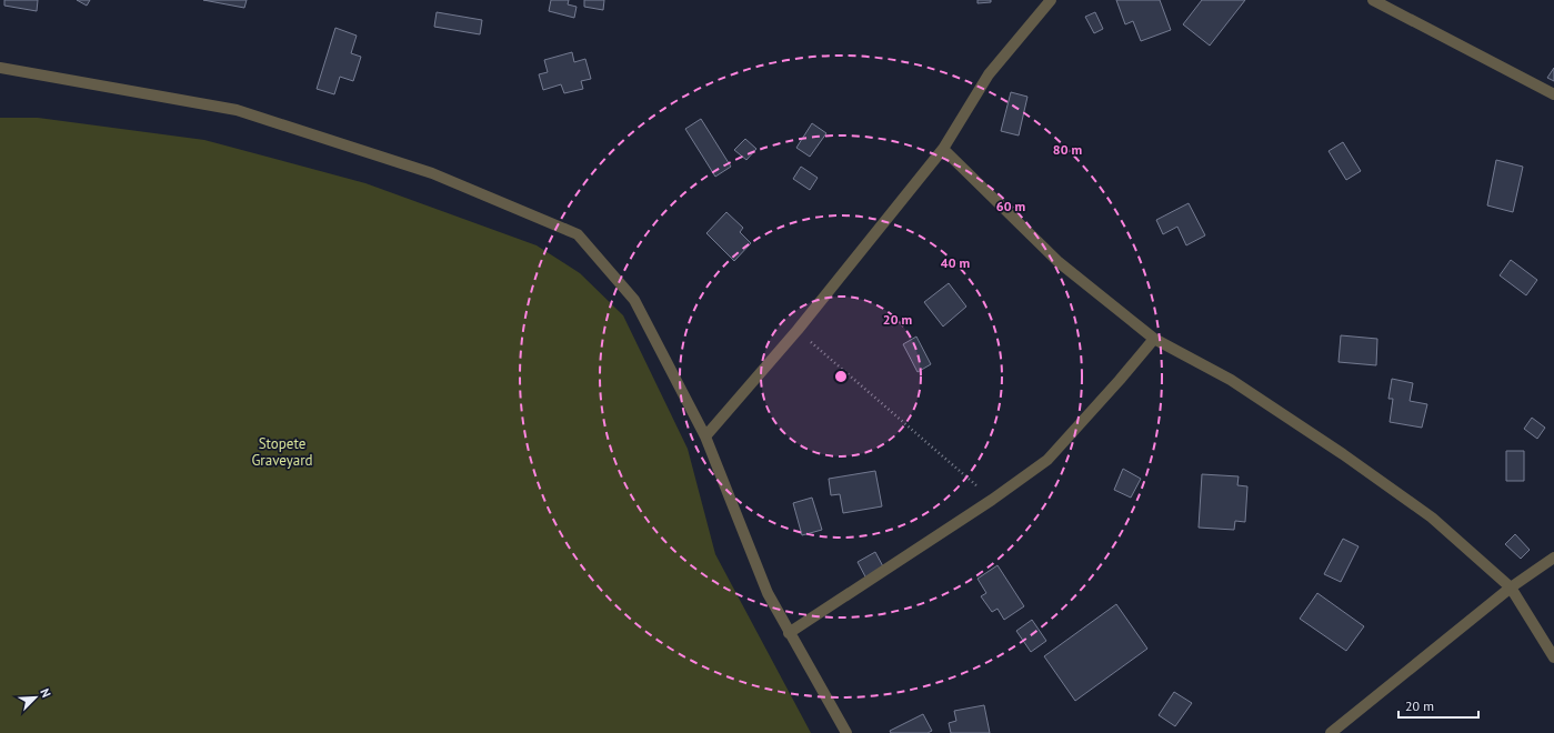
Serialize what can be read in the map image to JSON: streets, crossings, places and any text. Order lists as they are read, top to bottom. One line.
{"parks":["Stopete Graveyard"],"scale_bar":"20 m","north":"top right","rings":["80 m","60 m","40 m","20 m"]}
